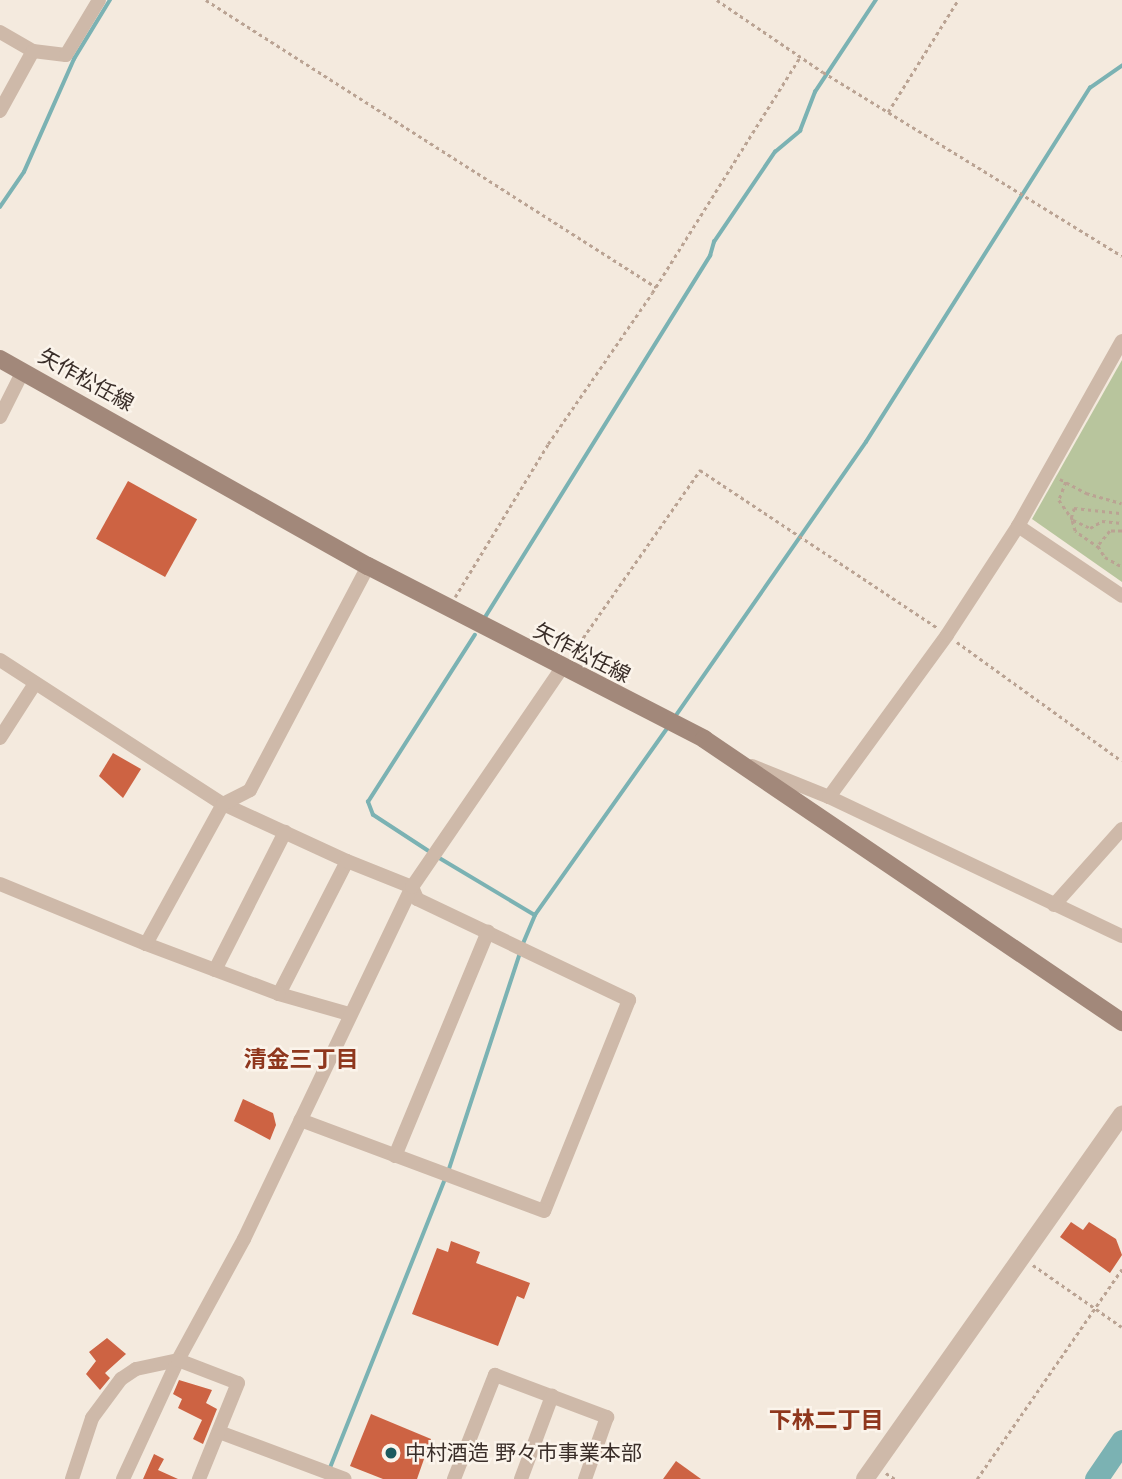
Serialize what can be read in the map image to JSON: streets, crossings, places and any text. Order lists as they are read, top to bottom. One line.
{"streets":{"main road":["矢作松任線"]},"districts":["清金三丁目","下林二丁目"],"places":["中村酒造 野々市事業本部"]}
